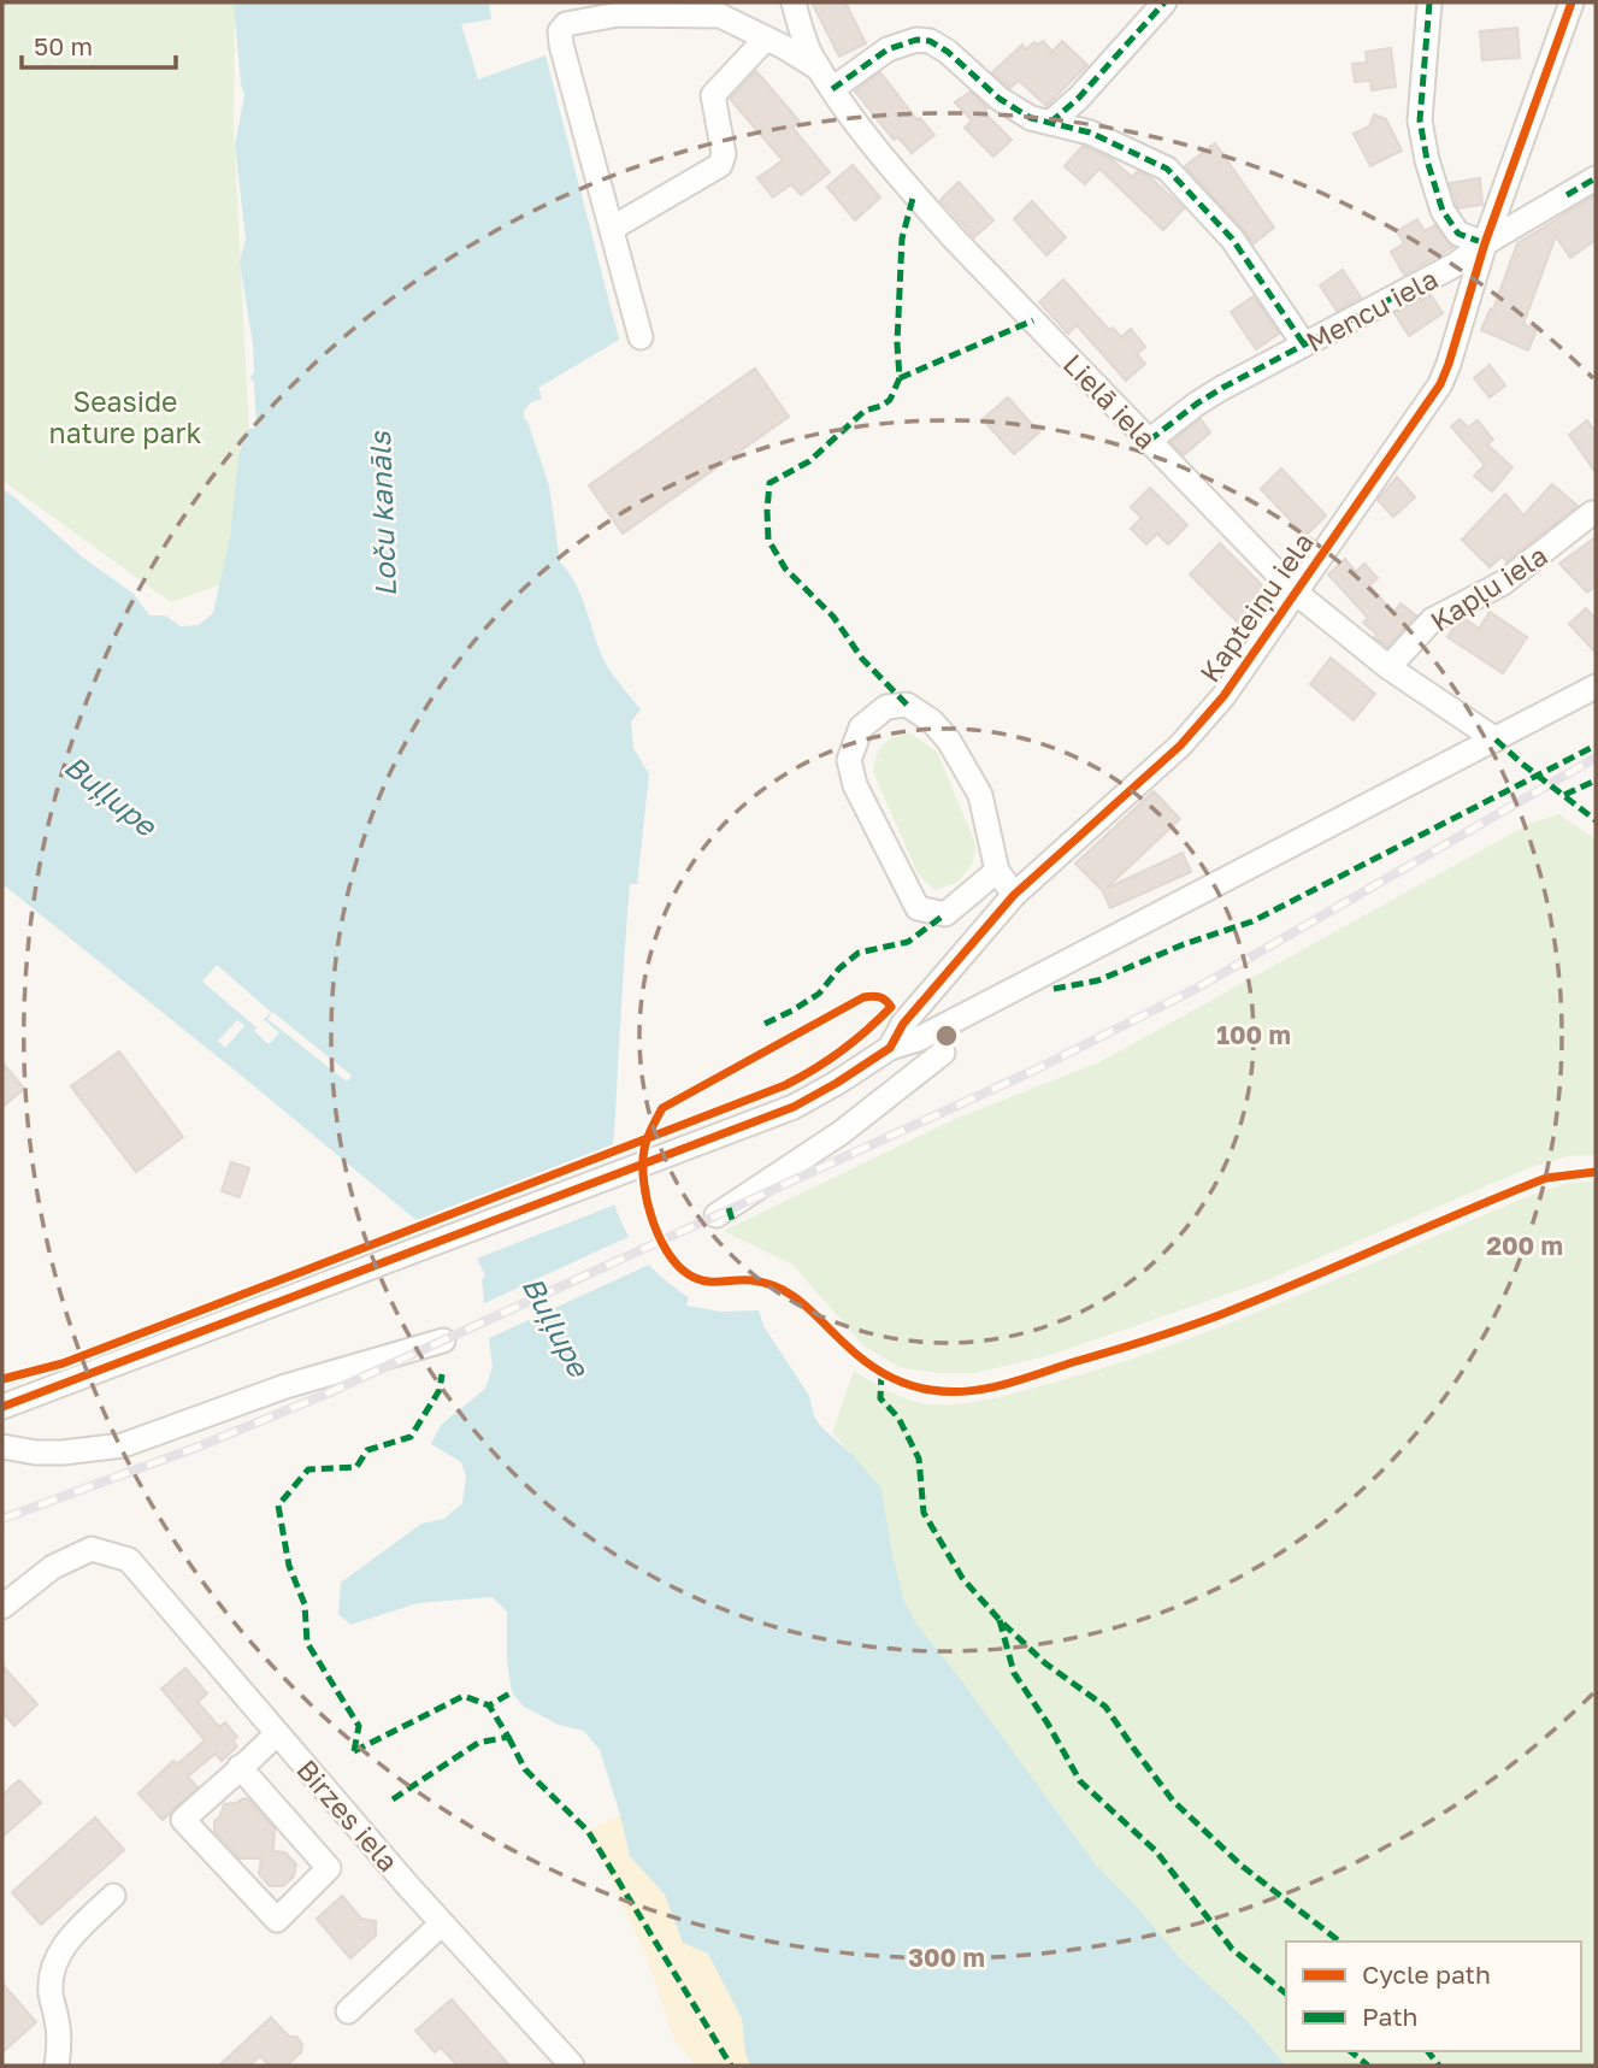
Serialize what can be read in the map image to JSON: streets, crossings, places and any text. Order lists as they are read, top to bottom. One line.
{"streets":{"street":["Mencu iela","Lielā iela","Kapļu iela","Kapteiņu iela","Birzes iela"]},"crossings":[["Mencu iela","Lielā iela"],["Mencu iela","Kapteiņu iela"],["Lielā iela","Kapļu iela"],["Lielā iela","Kapteiņu iela"]],"water":["Loču kanāls","Buļļupe"],"parks":["Seaside nature park"],"legend":["Cycle path","Path"],"scale_bar":"50 m","rings":["100 m","200 m","300 m"]}
